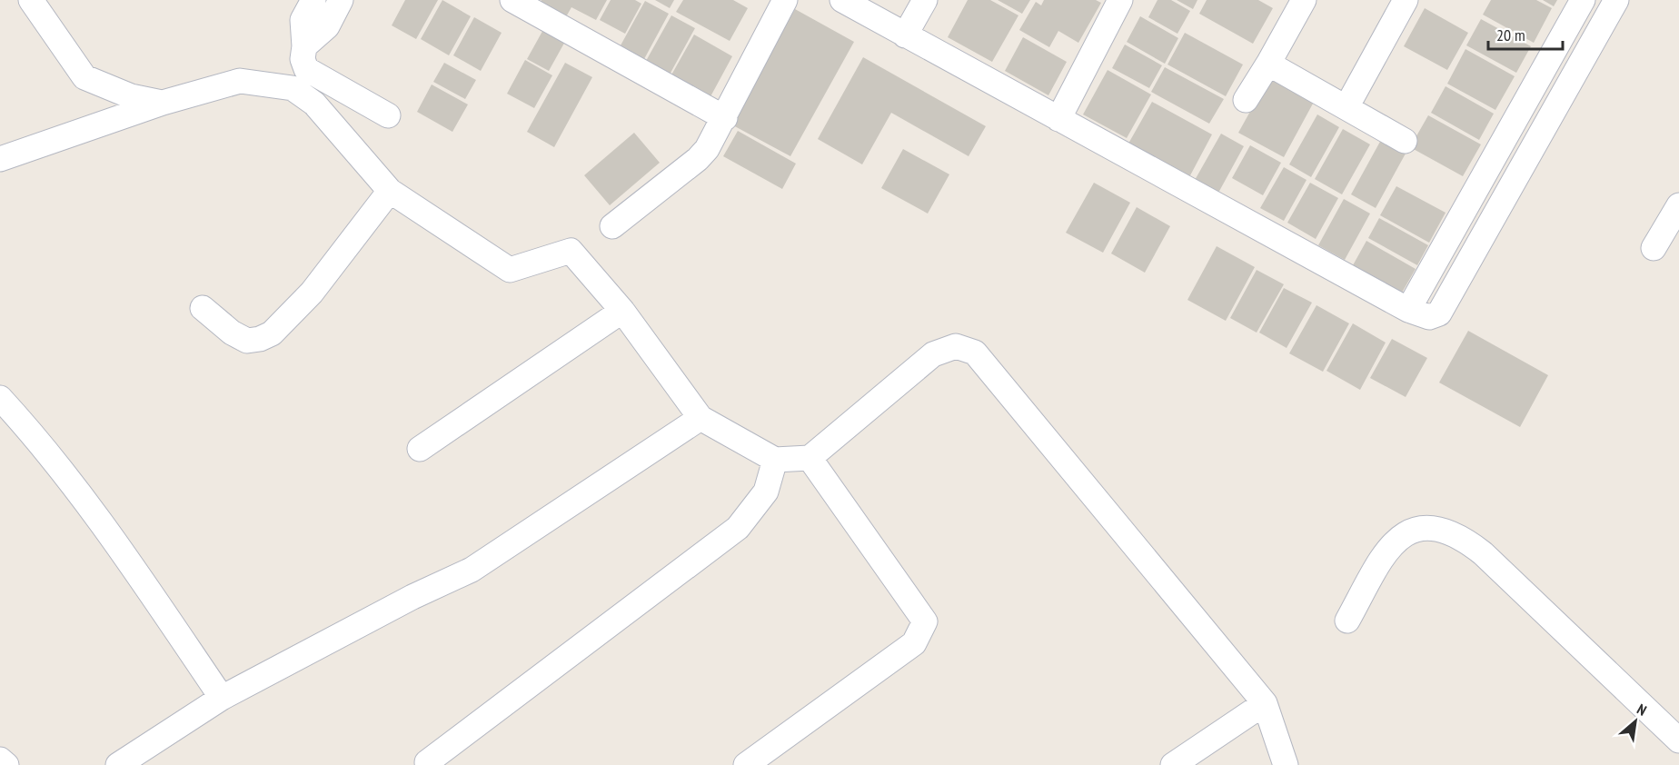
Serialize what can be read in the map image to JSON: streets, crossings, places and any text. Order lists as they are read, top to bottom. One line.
{"scale_bar":"20 m","north":"top right"}
